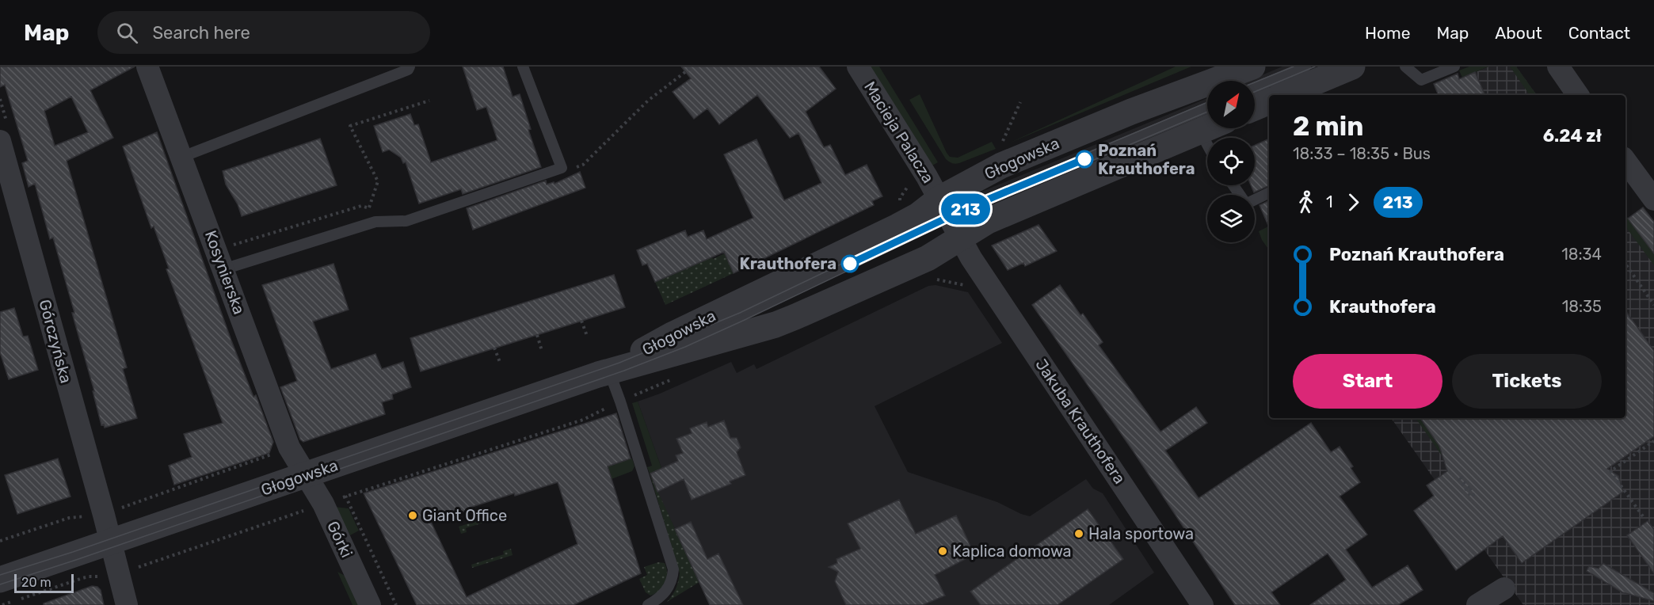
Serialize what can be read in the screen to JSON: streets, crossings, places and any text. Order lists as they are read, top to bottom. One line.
{"streets":{"street":["Macieja Palacza","Głogowska","Kosynierska","Górczyńska","Jakuba Krauthofera","Górki"]},"crossings":[["Macieja Palacza","Głogowska"],["Macieja Palacza","Jakuba Krauthofera"],["Głogowska","Kosynierska"],["Głogowska","Górczyńska"],["Głogowska","Jakuba Krauthofera"],["Głogowska","Górki"],["Kosynierska","Górki"]],"places":["Poznań Krauthofera","Krauthofera","Giant Office","Hala sportowa","Kaplica domowa"],"lines":["bus line 213"],"scale_bar":"20 m","north":"top right","page":{"header":"Map","search":"Search here","nav":["Home","Map","About","Contact"],"on_map":"213","heading":["2 min","18:33 – 18:35 · Bus","6.24 zł"],"legs":["1","213"],"list":[{"name":"Poznań Krauthofera","value":"18:34"},{"name":"Krauthofera","value":"18:35"}],"buttons":["Start","Tickets"],"scale":"20 m"}}
